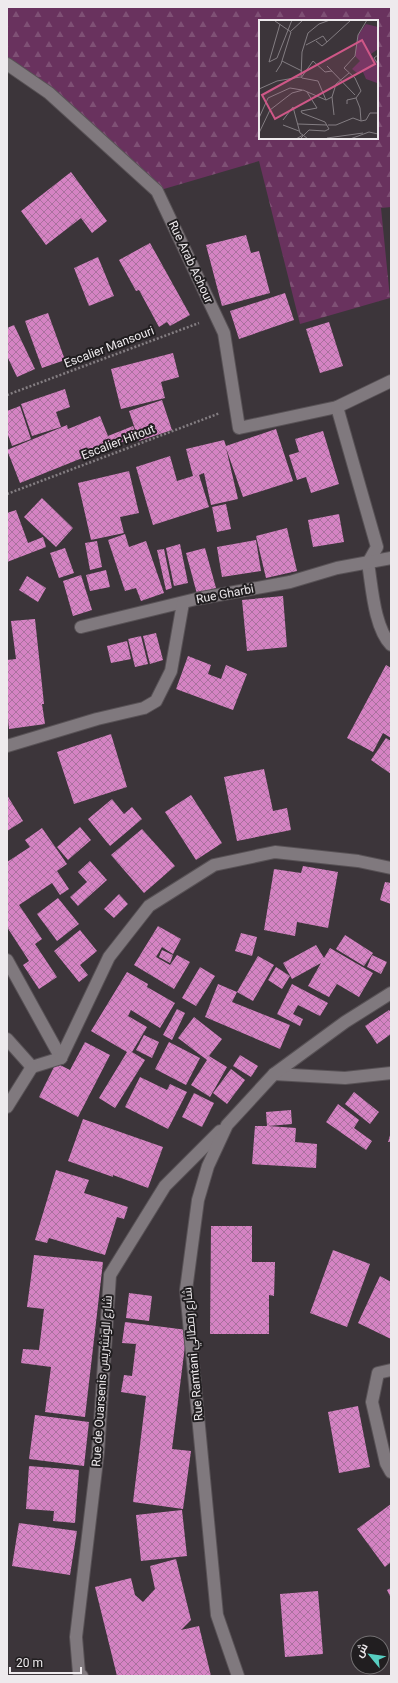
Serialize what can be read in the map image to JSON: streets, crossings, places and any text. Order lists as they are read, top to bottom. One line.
{"streets":{"street":["Rue Arab Achour","Rue Gharbi","Rue Ramtani شارع رمطاني","Rue de Ouarsenis شارع الونشريس"],"path":["Escalier Mansouri","Escalier Hitout"]},"crossings":[["Rue Arab Achour","Escalier Mansouri"],["Rue Arab Achour","Escalier Hitout"],["Rue Ramtani شارع رمطاني","Rue de Ouarsenis شارع الونشريس"]],"scale_bar":"20 m","north":"top left"}
